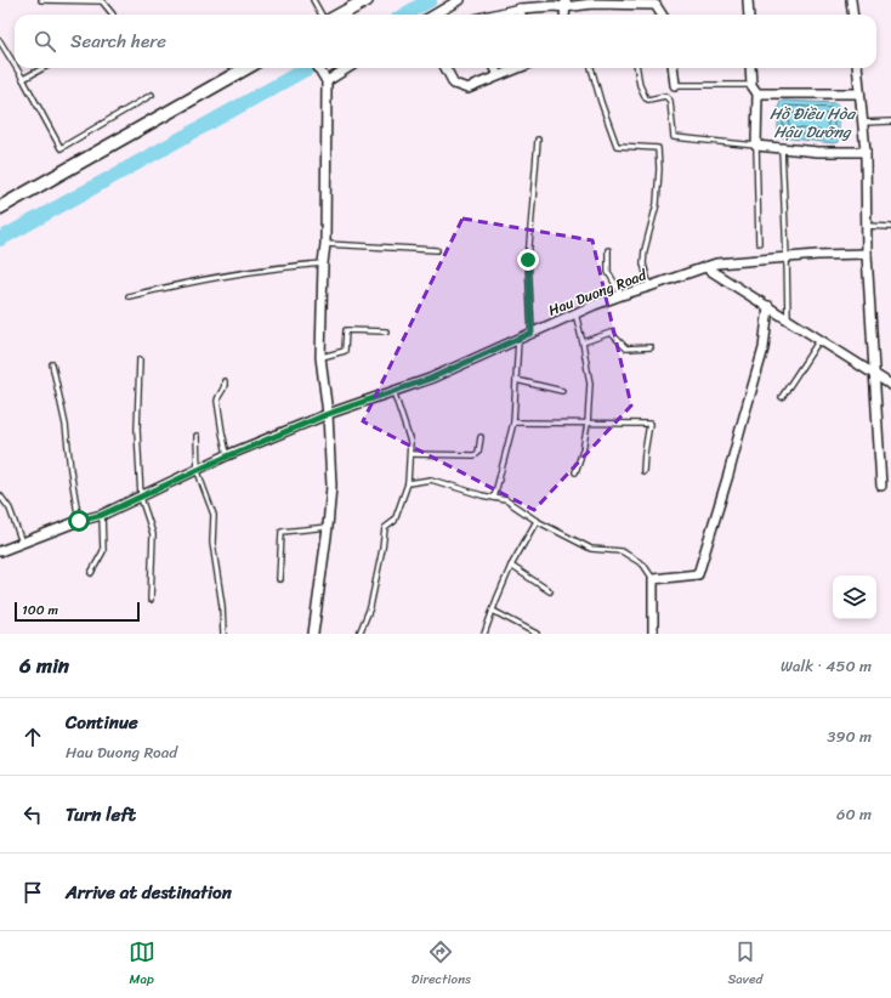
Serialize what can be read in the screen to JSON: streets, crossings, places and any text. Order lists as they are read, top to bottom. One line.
{"streets":{"street":["Hau Duong Road"]},"water":["Hồ Điều Hòa Hậu Dưỡng"],"scale_bar":"100 m","page":{"search":"Search here","scale":"100 m","heading":["6 min","Walk · 450 m"],"list":[["Continue","Hau Duong Road","390 m"],["Turn left","60 m"],"Arrive at destination"],"nav":["Map","Directions","Saved"]}}
